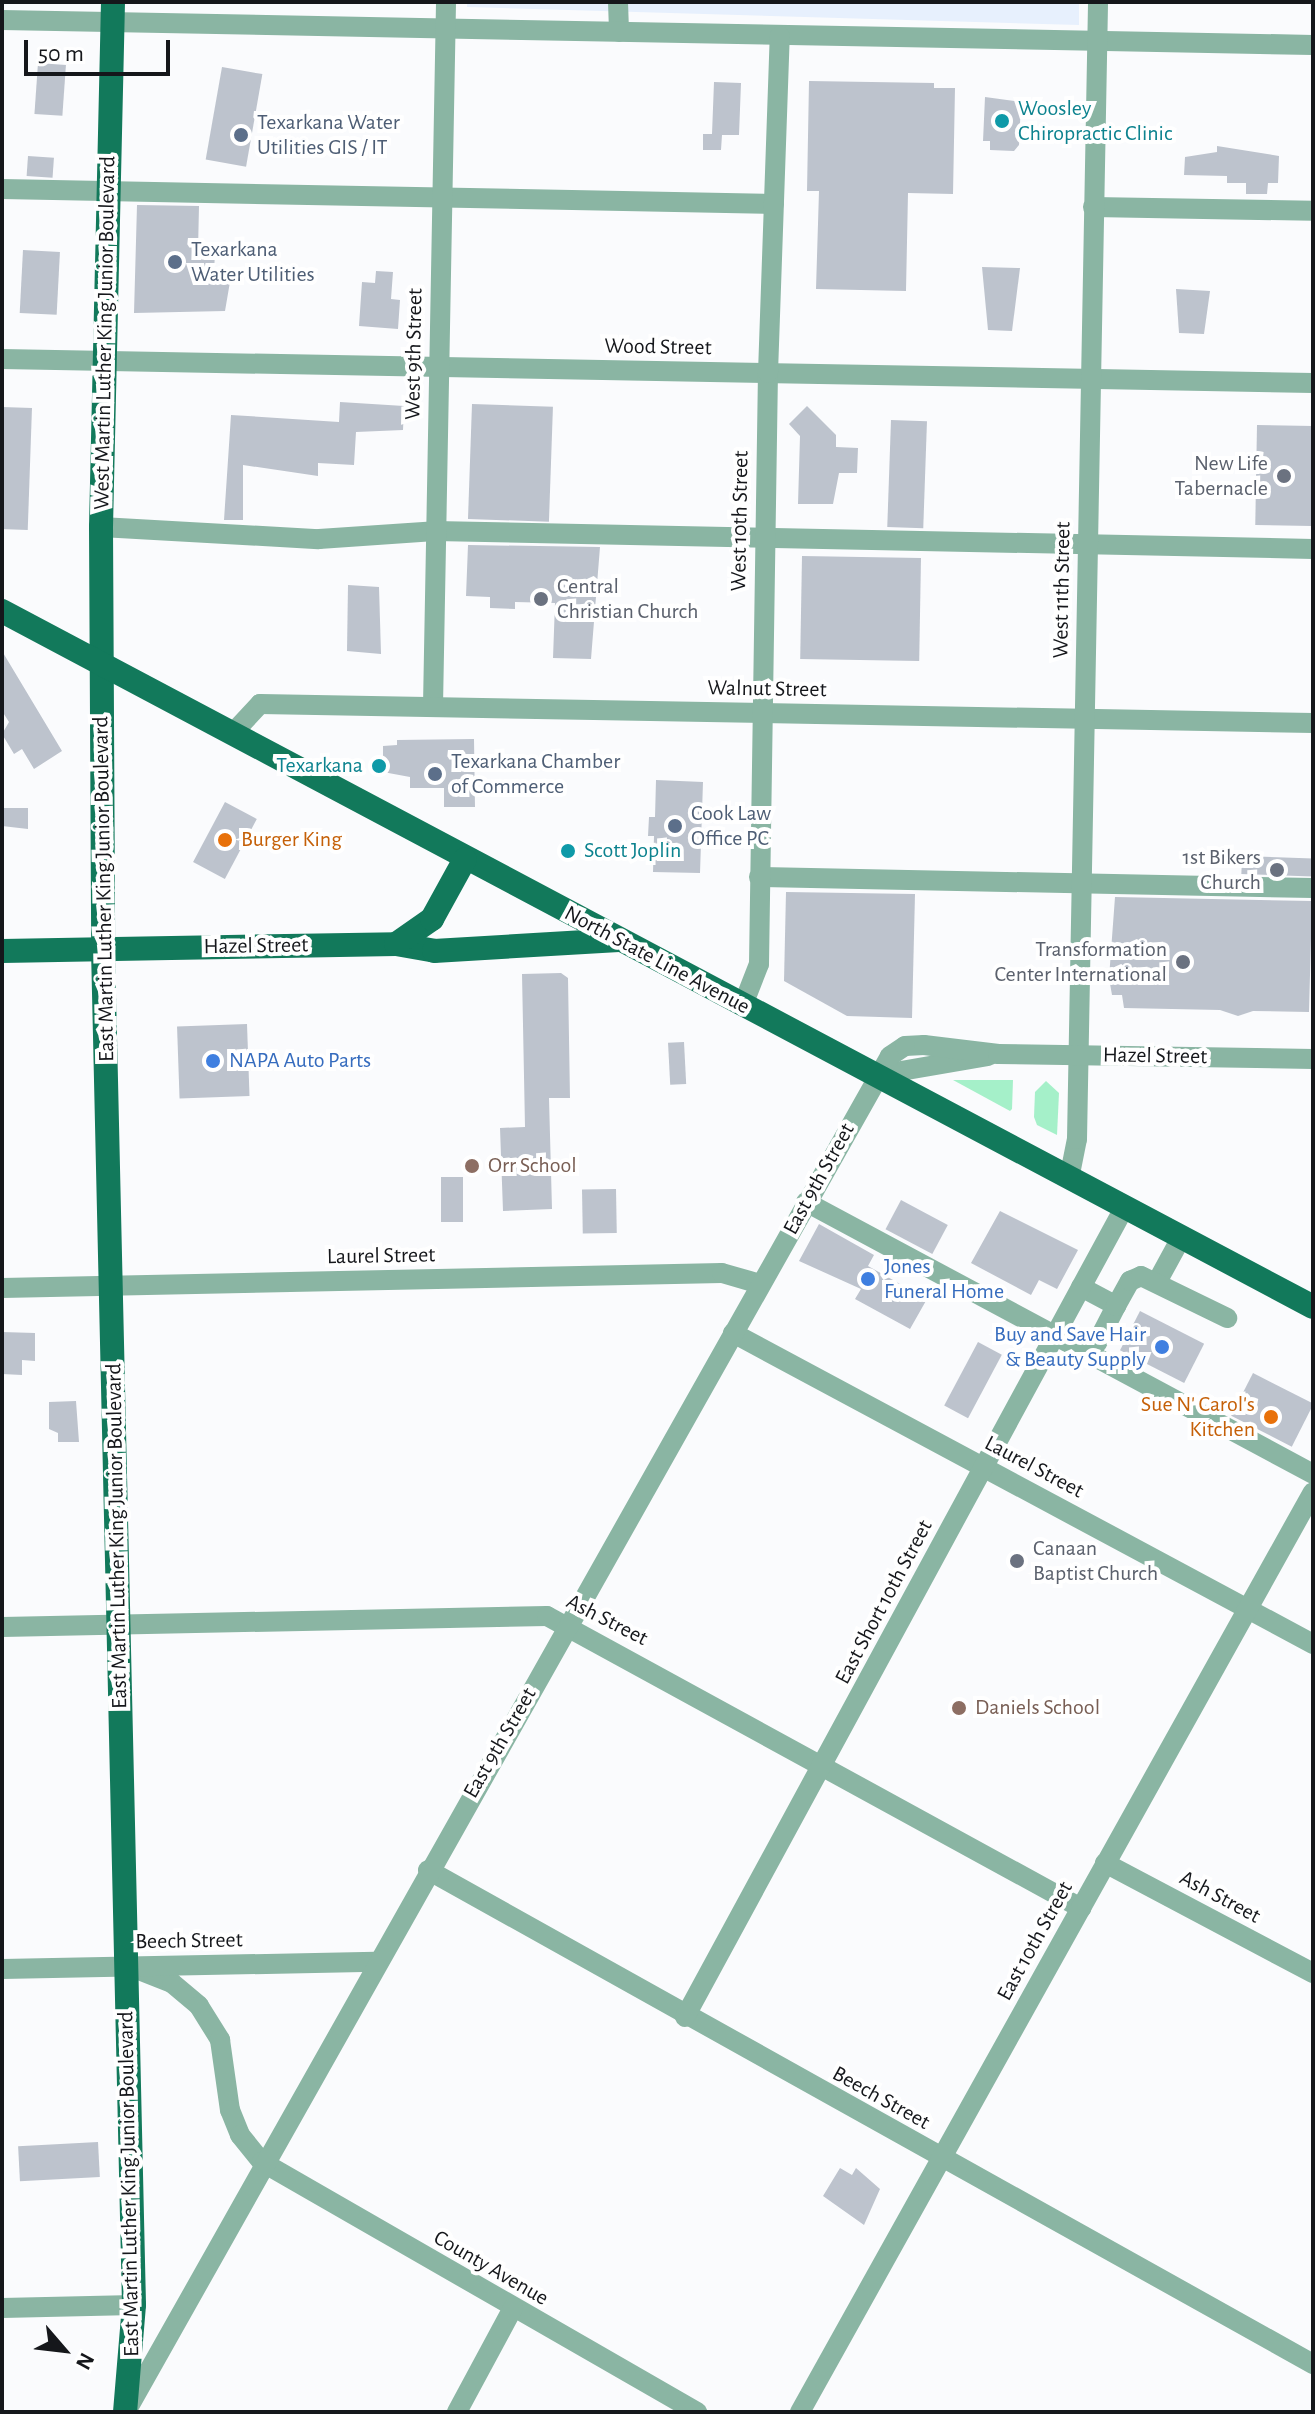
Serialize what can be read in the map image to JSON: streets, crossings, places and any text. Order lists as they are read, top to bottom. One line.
{"streets":{"main road":["West Martin Luther King Junior Boulevard","East Martin Luther King Junior Boulevard","Hazel Street","North State Line Avenue"],"street":["Wood Street","West 9th Street","West 10th Street","West 11th Street","Walnut Street","East 9th Street","Laurel Street","East Short 10th Street","Ash Street","Beech Street","East 10th Street","County Avenue"]},"crossings":[["West Martin Luther King Junior Boulevard","Wood Street"],["West Martin Luther King Junior Boulevard","East Martin Luther King Junior Boulevard"],["West Martin Luther King Junior Boulevard","North State Line Avenue"],["Wood Street","West 9th Street"],["Wood Street","West 10th Street"],["Wood Street","West 11th Street"],["West 9th Street","Walnut Street"],["West 10th Street","Walnut Street"],["West 10th Street","North State Line Avenue"],["West 11th Street","Walnut Street"],["West 11th Street","Hazel Street"],["West 11th Street","North State Line Avenue"],["Walnut Street","North State Line Avenue"],["East Martin Luther King Junior Boulevard","Hazel Street"],["East Martin Luther King Junior Boulevard","North State Line Avenue"],["East Martin Luther King Junior Boulevard","East 9th Street"],["East Martin Luther King Junior Boulevard","Laurel Street"],["East Martin Luther King Junior Boulevard","Ash Street"],["East Martin Luther King Junior Boulevard","Beech Street"],["Hazel Street","North State Line Avenue"],["Hazel Street","East 9th Street"],["North State Line Avenue","East 9th Street"],["North State Line Avenue","East Short 10th Street"],["East 9th Street","Laurel Street"],["East 9th Street","Ash Street"],["East 9th Street","Beech Street"],["East 9th Street","County Avenue"],["Laurel Street","East Short 10th Street"],["Laurel Street","East 10th Street"],["East Short 10th Street","Ash Street"],["East Short 10th Street","Beech Street"],["Ash Street","East 10th Street"],["Beech Street","East 10th Street"]],"places":["Woosley Chiropractic Clinic","Texarkana Water Utilities GIS / IT","Texarkana Water Utilities","New Life Tabernacle","Central Christian Church","Texarkana","Texarkana Chamber of Commerce","Cook Law Office PC","Burger King","Scott Joplin","1st Bikers Church","Transformation Center International","NAPA Auto Parts","Orr School","Jones Funeral Home","Buy and Save Hair & Beauty Supply","Sue N' Carol's Kitchen","Canaan Baptist Church","Daniels School"],"scale_bar":"50 m","north":"bottom right"}
